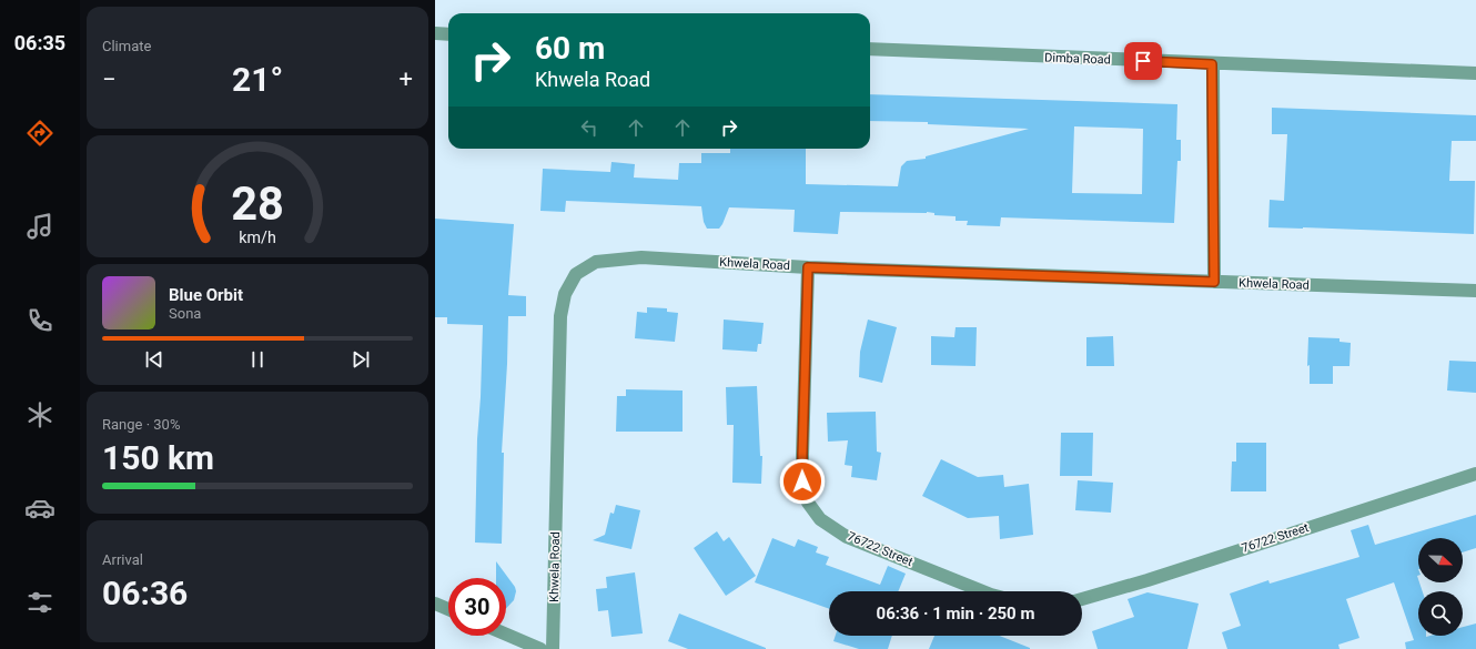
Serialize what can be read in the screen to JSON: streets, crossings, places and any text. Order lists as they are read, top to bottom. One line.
{"streets":{"street":["Dimba Road","Khwela Road","76722 Street"]},"crossings":[["Khwela Road","76722 Street"]],"north":"right","page":{"tabs":"06:35","tile":["Climate",["Range · 30%","150 km"],["Arrival","06:36"]],"turn":["60 m","Khwela Road"],"heat":["−","21°","+"],"song":["Blue Orbit","Sona"],"limit":"30","trip":"06:36 · 1 min · 250 m","gauge":["28","km/h"]}}
